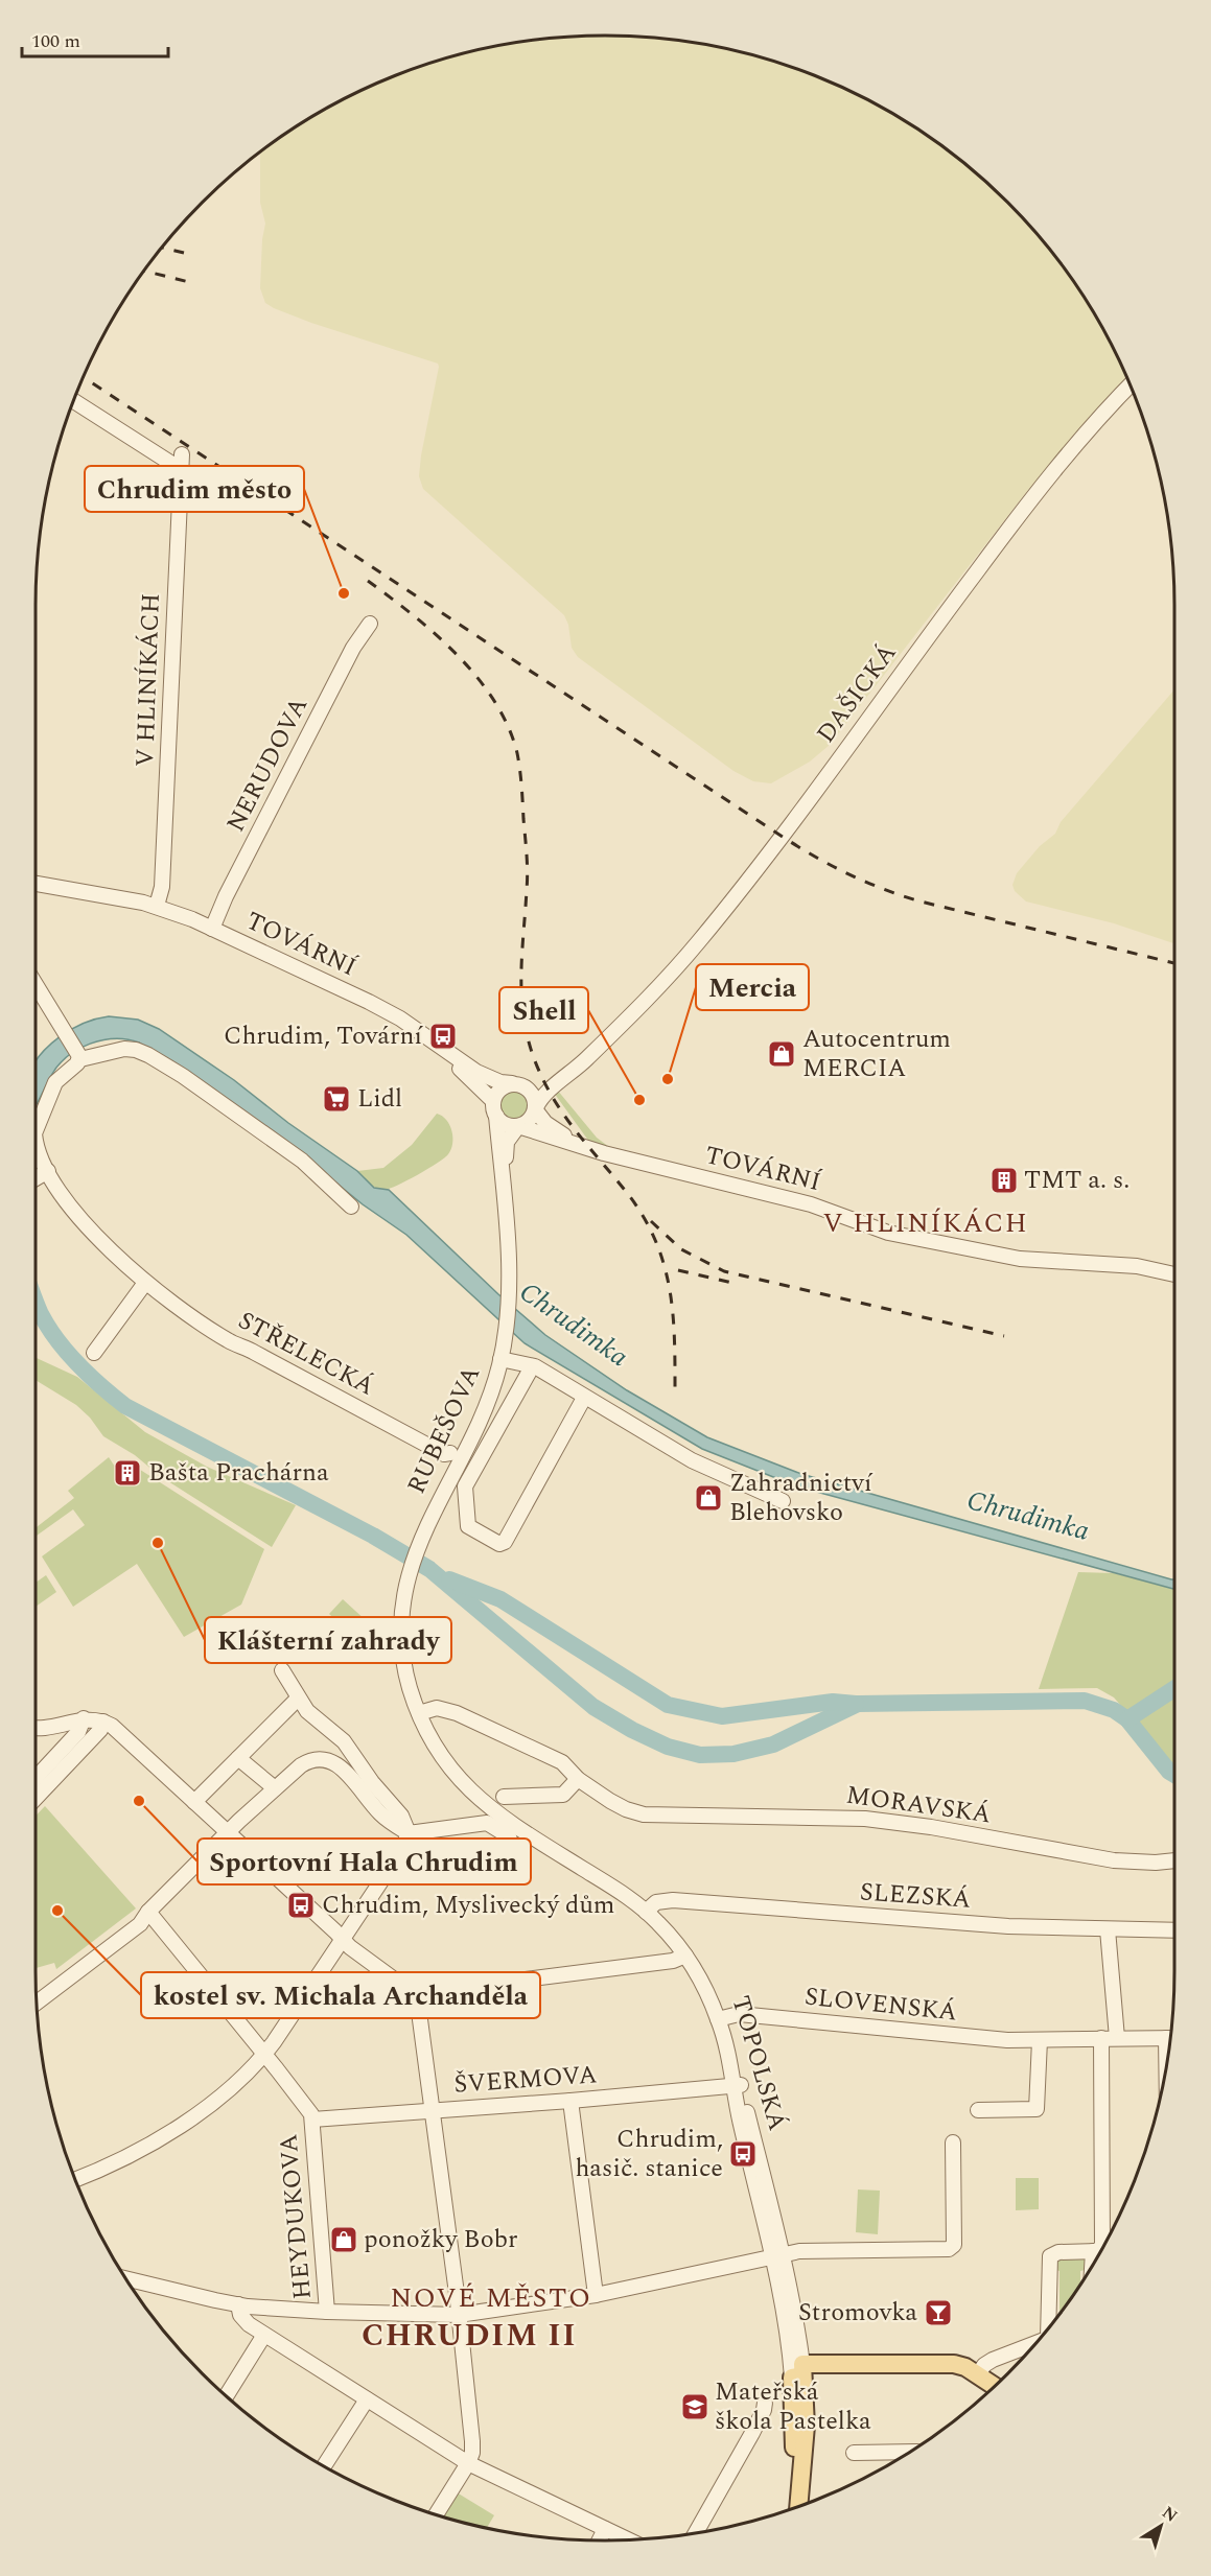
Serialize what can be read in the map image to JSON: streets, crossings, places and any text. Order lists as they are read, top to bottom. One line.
{"streets":{"street":["V HLINÍKÁCH","DAŠICKÁ","NERUDOVA","TOVÁRNÍ","STŘELECKÁ","RUBEŠOVA","MORAVSKÁ","SLEZSKÁ","SLOVENSKÁ","TOPOLSKÁ","ŠVERMOVA","HEYDUKOVA"]},"crossings":[["V HLINÍKÁCH","TOVÁRNÍ"],["DAŠICKÁ","TOVÁRNÍ"],["DAŠICKÁ","RUBEŠOVA"],["NERUDOVA","TOVÁRNÍ"],["TOVÁRNÍ","RUBEŠOVA"],["RUBEŠOVA","TOPOLSKÁ"],["SLEZSKÁ","TOPOLSKÁ"],["SLOVENSKÁ","TOPOLSKÁ"],["TOPOLSKÁ","ŠVERMOVA"],["ŠVERMOVA","HEYDUKOVA"]],"districts":["V HLINÍKÁCH","NOVÉ MĚSTO","CHRUDIM II"],"water":["Chrudimka"],"places":{"other":["Chrudim město","Mercia","Shell","Klášterní zahrady","Sportovní Hala Chrudim","kostel sv. Michala Archanděla"],"bus stop":["Chrudim, Tovární","Chrudim, Myslivecký dům","Chrudim, hasič. stanice"],"shop":["Autocentrum MERCIA","Zahradnictví Blehovsko","ponožky Bobr"],"supermarket":["Lidl"],"building":["TMT a. s.","Bašta Prachárna"],"bar":["Stromovka"],"school or university":["Mateřská škola Pastelka"]},"scale_bar":"100 m","north":"top right"}
